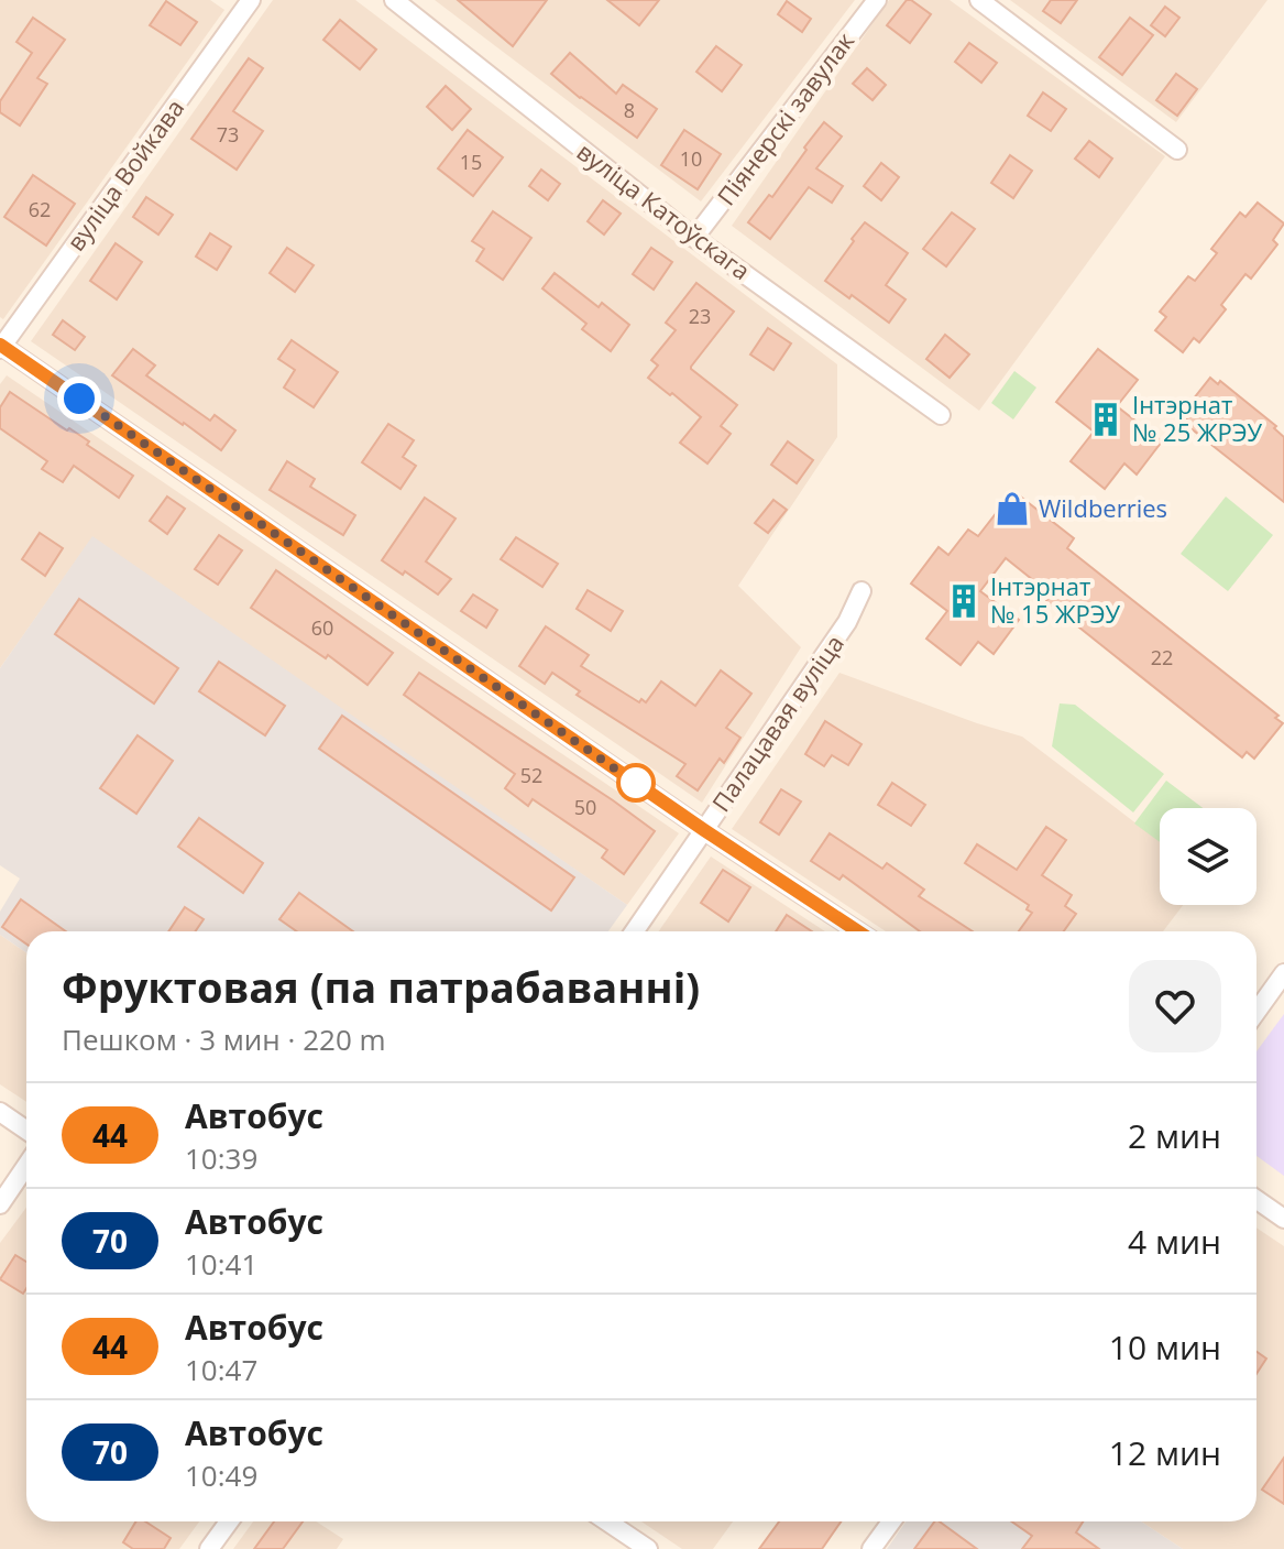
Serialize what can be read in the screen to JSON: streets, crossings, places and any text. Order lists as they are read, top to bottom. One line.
{"streets":{"street":["Піянерскі завулак","вуліца Войкава","вуліца Катоўскага","Палацавая вуліца"]},"crossings":[["Піянерскі завулак","вуліца Катоўскага"]],"places":{"building":["Інтэрнат № 25 ЖРЭУ","Інтэрнат № 15 ЖРЭУ"],"shop":["Wildberries"]},"lines":["bus line 44"],"house_numbers":["8","73","10","15","62","23","60","22","52","50"],"page":{"heading":["Фруктовая (па патрабаванні)","Пешком · 3 мин · 220 m"],"list":[{"mark":"44","name":"Автобус","note":"10:39","value":"2 мин"},{"mark":"70","name":"Автобус","note":"10:41","value":"4 мин"},{"mark":"44","name":"Автобус","note":"10:47","value":"10 мин"},{"mark":"70","name":"Автобус","note":"10:49","value":"12 мин"}]}}
